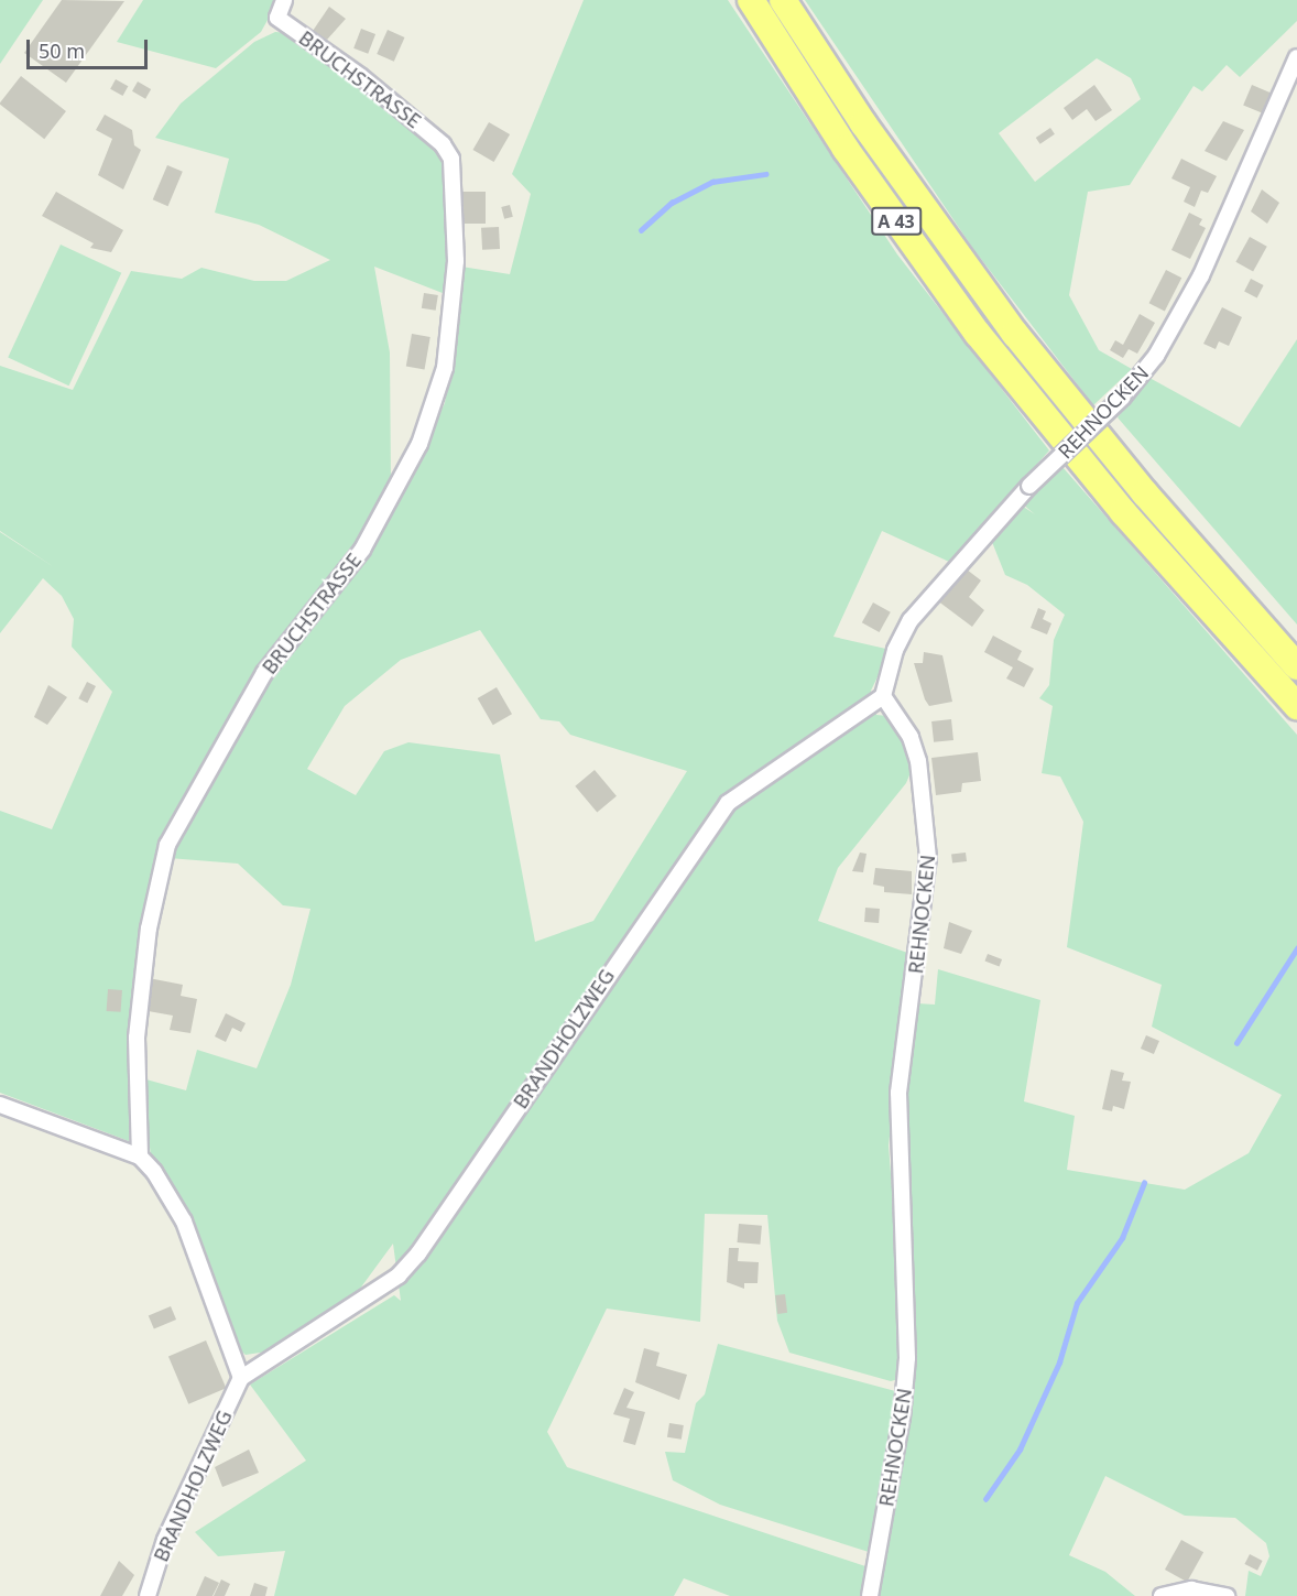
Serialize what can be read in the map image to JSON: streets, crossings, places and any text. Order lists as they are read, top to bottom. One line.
{"streets":{"highway":["A 43"],"street":["BRUCHSTRASSE","REHNOCKEN","BRANDHOLZWEG"]},"crossings":[["REHNOCKEN","BRANDHOLZWEG"]],"scale_bar":"50 m"}
